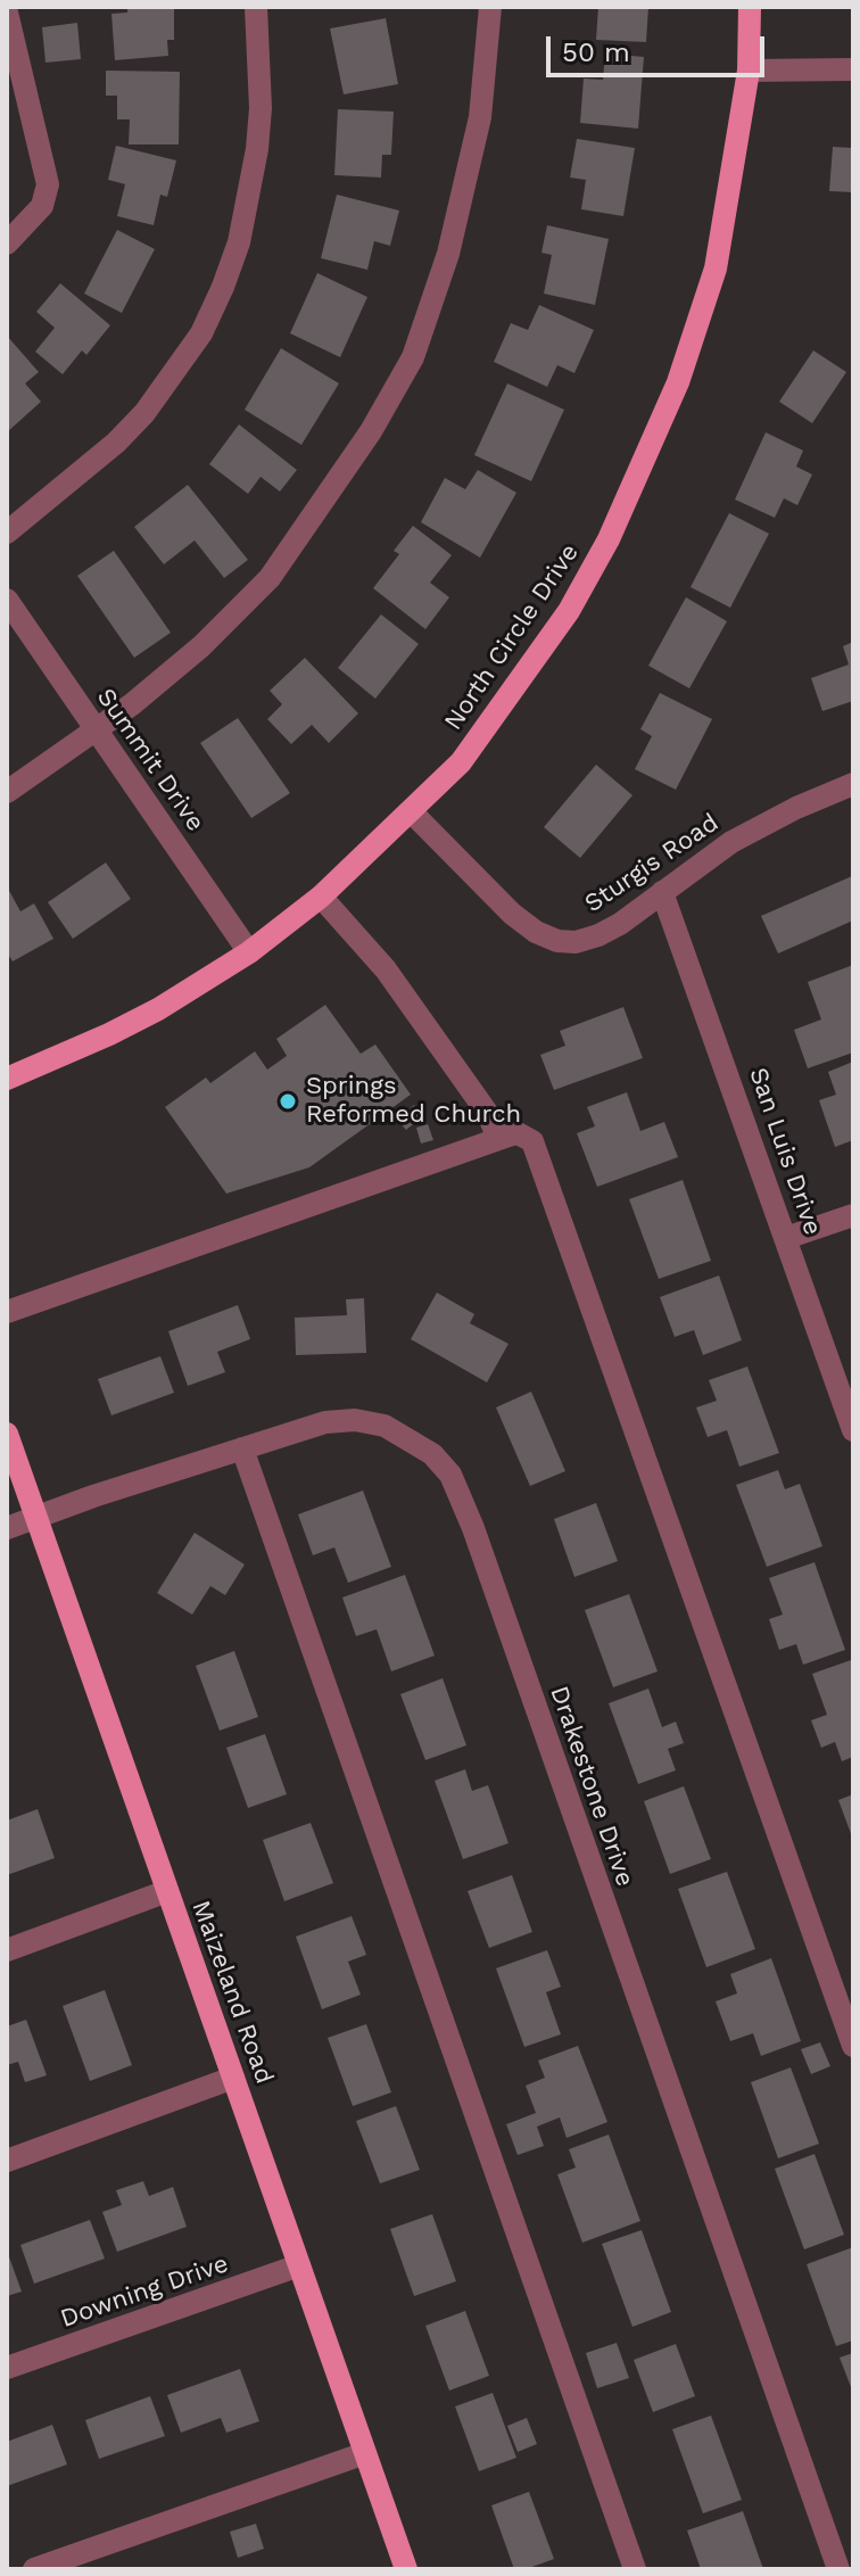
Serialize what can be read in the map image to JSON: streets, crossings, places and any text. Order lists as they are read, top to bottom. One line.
{"streets":{"main road":["North Circle Drive","Maizeland Road"],"street":["Summit Drive","Sturgis Road","San Luis Drive","Drakestone Drive","Downing Drive"]},"crossings":[["North Circle Drive","Summit Drive"],["North Circle Drive","Sturgis Road"],["Sturgis Road","San Luis Drive"],["Drakestone Drive","Maizeland Road"],["Maizeland Road","Downing Drive"]],"places":["Springs Reformed Church"],"scale_bar":"50 m"}
